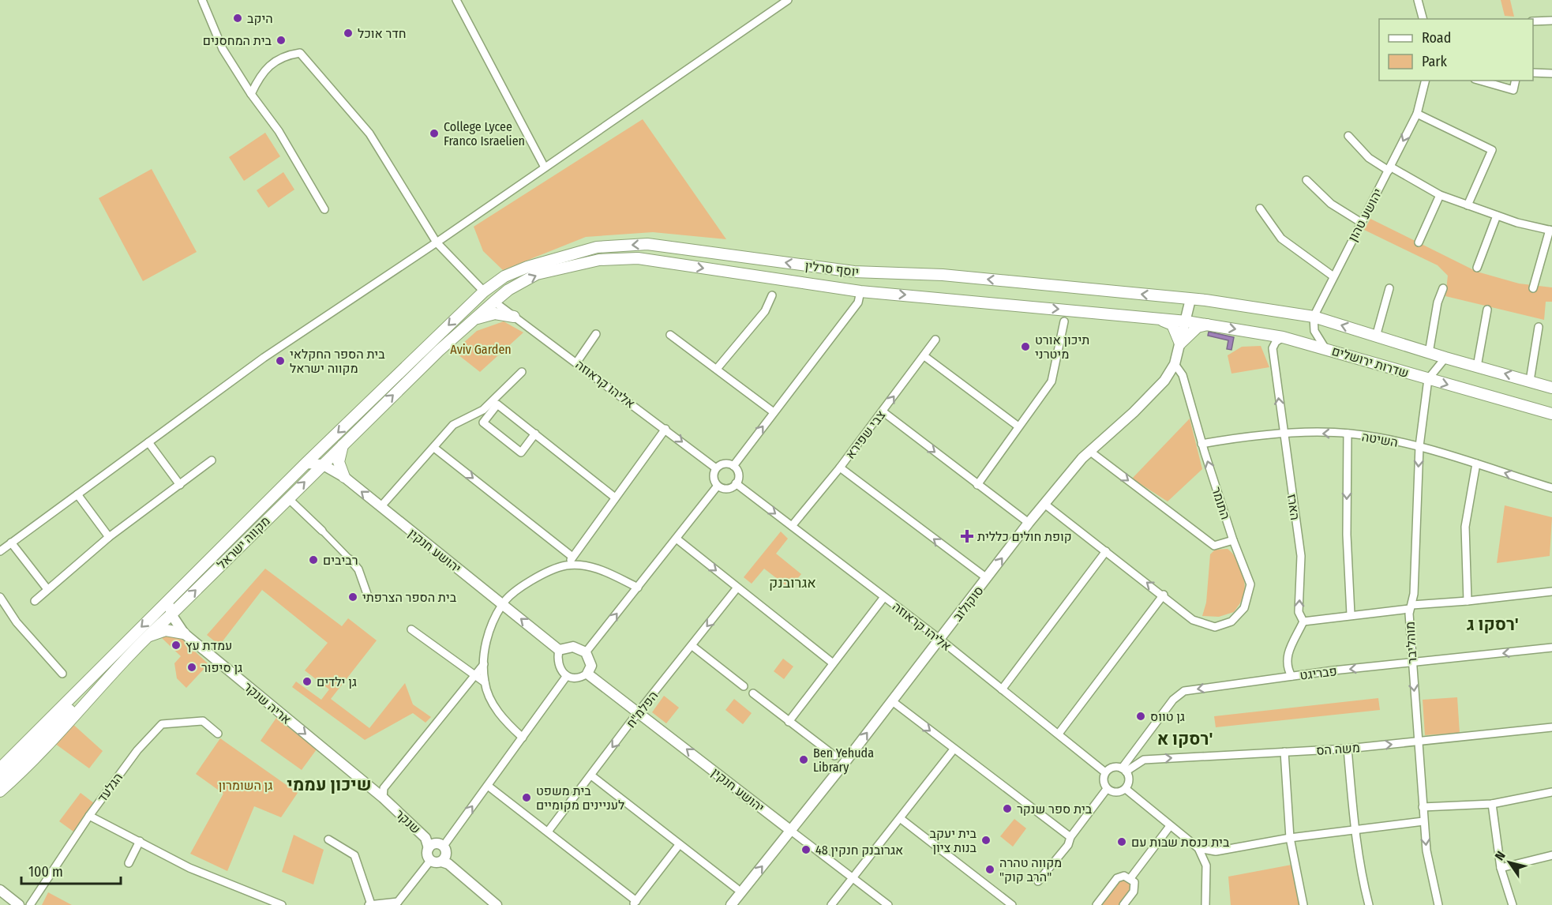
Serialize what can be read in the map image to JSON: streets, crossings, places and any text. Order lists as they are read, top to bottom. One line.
{"streets":{"main road":["יוסף סרלין","שדרות ירושלים","מקווה ישראל"],"street":["יהושע טהון","אליהו קראוזה","צבי שפירא","השיטה","התומר","הארז","יהושע חנקין","סוקולוב","מוהליבר","פבריגט","אריה שנקר","הפלמ\"ח","משה הס","הגלעד","שנקר"]},"crossings":[["יהושע טהון","שדרות ירושלים"],["יוסף סרלין","שדרות ירושלים"],["יוסף סרלין","אליהו קראוזה"],["יוסף סרלין","מקווה ישראל"],["יוסף סרלין","סוקולוב"],["שדרות ירושלים","הארז"],["שדרות ירושלים","סוקולוב"],["שדרות ירושלים","מוהליבר"],["אליהו קראוזה","צבי שפירא"],["אליהו קראוזה","מקווה ישראל"],["אליהו קראוזה","סוקולוב"],["אליהו קראוזה","פבריגט"],["אליהו קראוזה","משה הס"],["השיטה","התומר"],["השיטה","הארז"],["השיטה","מוהליבר"],["התומר","סוקולוב"],["מקווה ישראל","יהושע חנקין"],["מקווה ישראל","אריה שנקר"],["יהושע חנקין","סוקולוב"],["יהושע חנקין","הפלמ\"ח"],["מוהליבר","פבריגט"],["מוהליבר","משה הס"],["פבריגט","משה הס"],["אריה שנקר","שנקר"]],"one_way":["השיטה","אריה שנקר","הפלמ\"ח","משה הס"],"districts":["אגרובנק","רסקו ג'","רסקו א'","שיכון עממי"],"parks":["Aviv Garden","גן השומרון"],"places":{"other":["היקב","חדר אוכל","בית המחסנים","College Lycee Franco Israelien","תיכון אורט מיטרני","בית הספר החקלאי מקווה ישראל","רביבים","בית הספר הצרפתי","עמדת עץ","גן סיפור","גן ילדים","גן טווס","Ben Yehuda Library","בית משפט לעניינים מקומיים","בית ספר שנקר","בית יעקב בנות ציון","בית כנסת שבות עם","אגרובנק חנקין 48","מקווה טהרה \"הרב קוק\""],"health":["קופת חולים כללית"]},"legend":["Road","Park"],"scale_bar":"100 m","north":"top left"}
